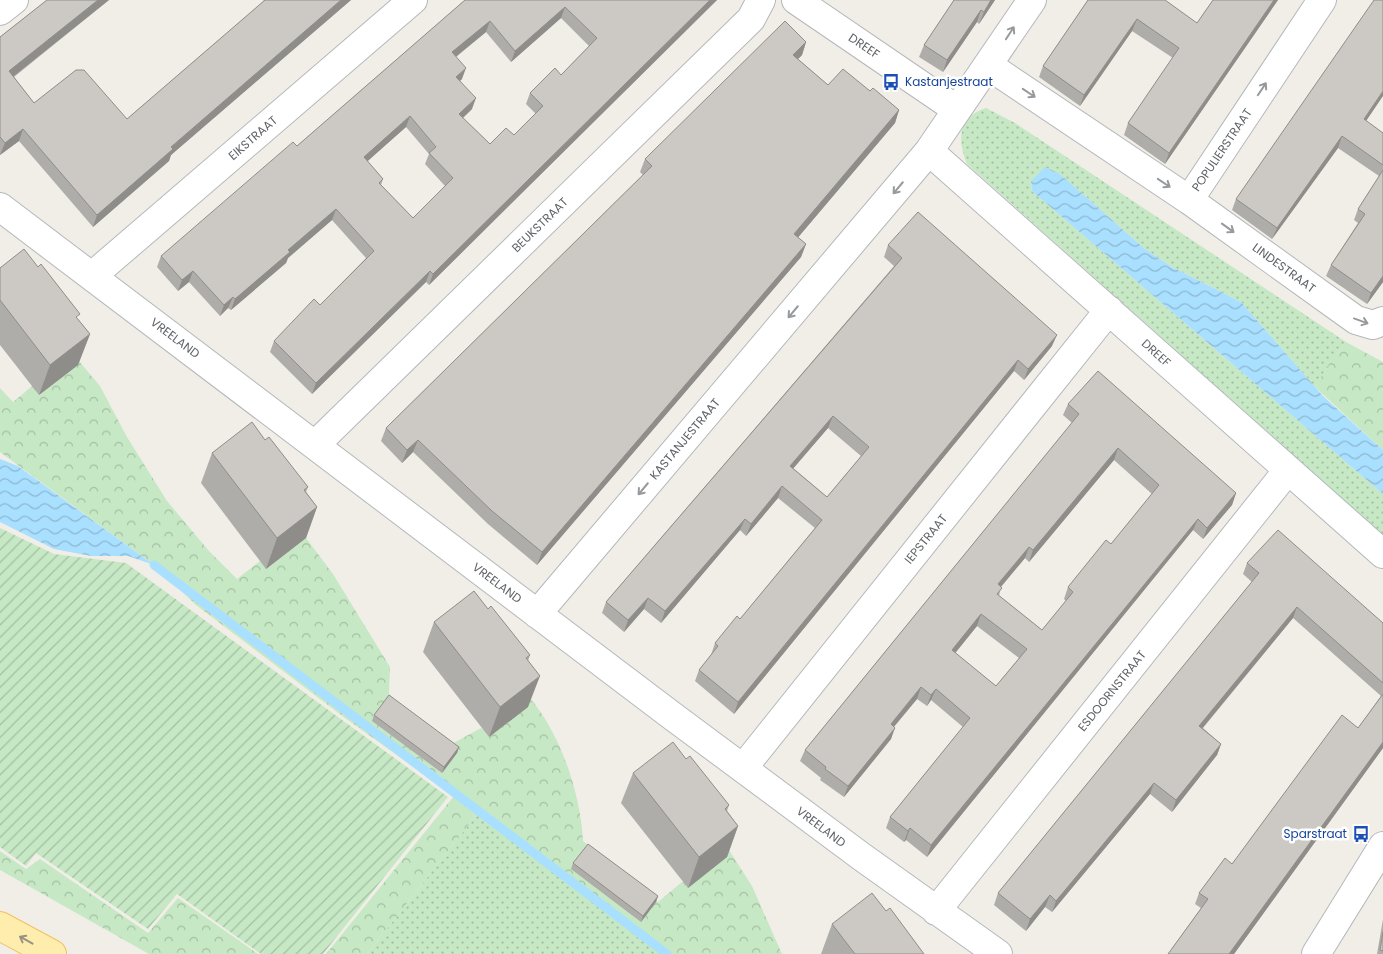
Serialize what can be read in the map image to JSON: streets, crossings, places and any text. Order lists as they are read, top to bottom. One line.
{"streets":{"street":["DREEF","EIKSTRAAT","POPULIERSTRAAT","BEUKSTRAAT","LINDESTRAAT","VREELAND","KASTANJESTRAAT","IEPSTRAAT","ESDOORNSTRAAT"]},"crossings":[["DREEF","KASTANJESTRAAT"],["DREEF","IEPSTRAAT"],["DREEF","ESDOORNSTRAAT"],["EIKSTRAAT","VREELAND"],["POPULIERSTRAAT","LINDESTRAAT"],["POPULIERSTRAAT","KASTANJESTRAAT"],["BEUKSTRAAT","VREELAND"],["VREELAND","KASTANJESTRAAT"],["VREELAND","IEPSTRAAT"],["VREELAND","ESDOORNSTRAAT"]],"one_way":["LINDESTRAAT"],"places":{"bus stop":["Kastanjestraat","Sparstraat"]}}
